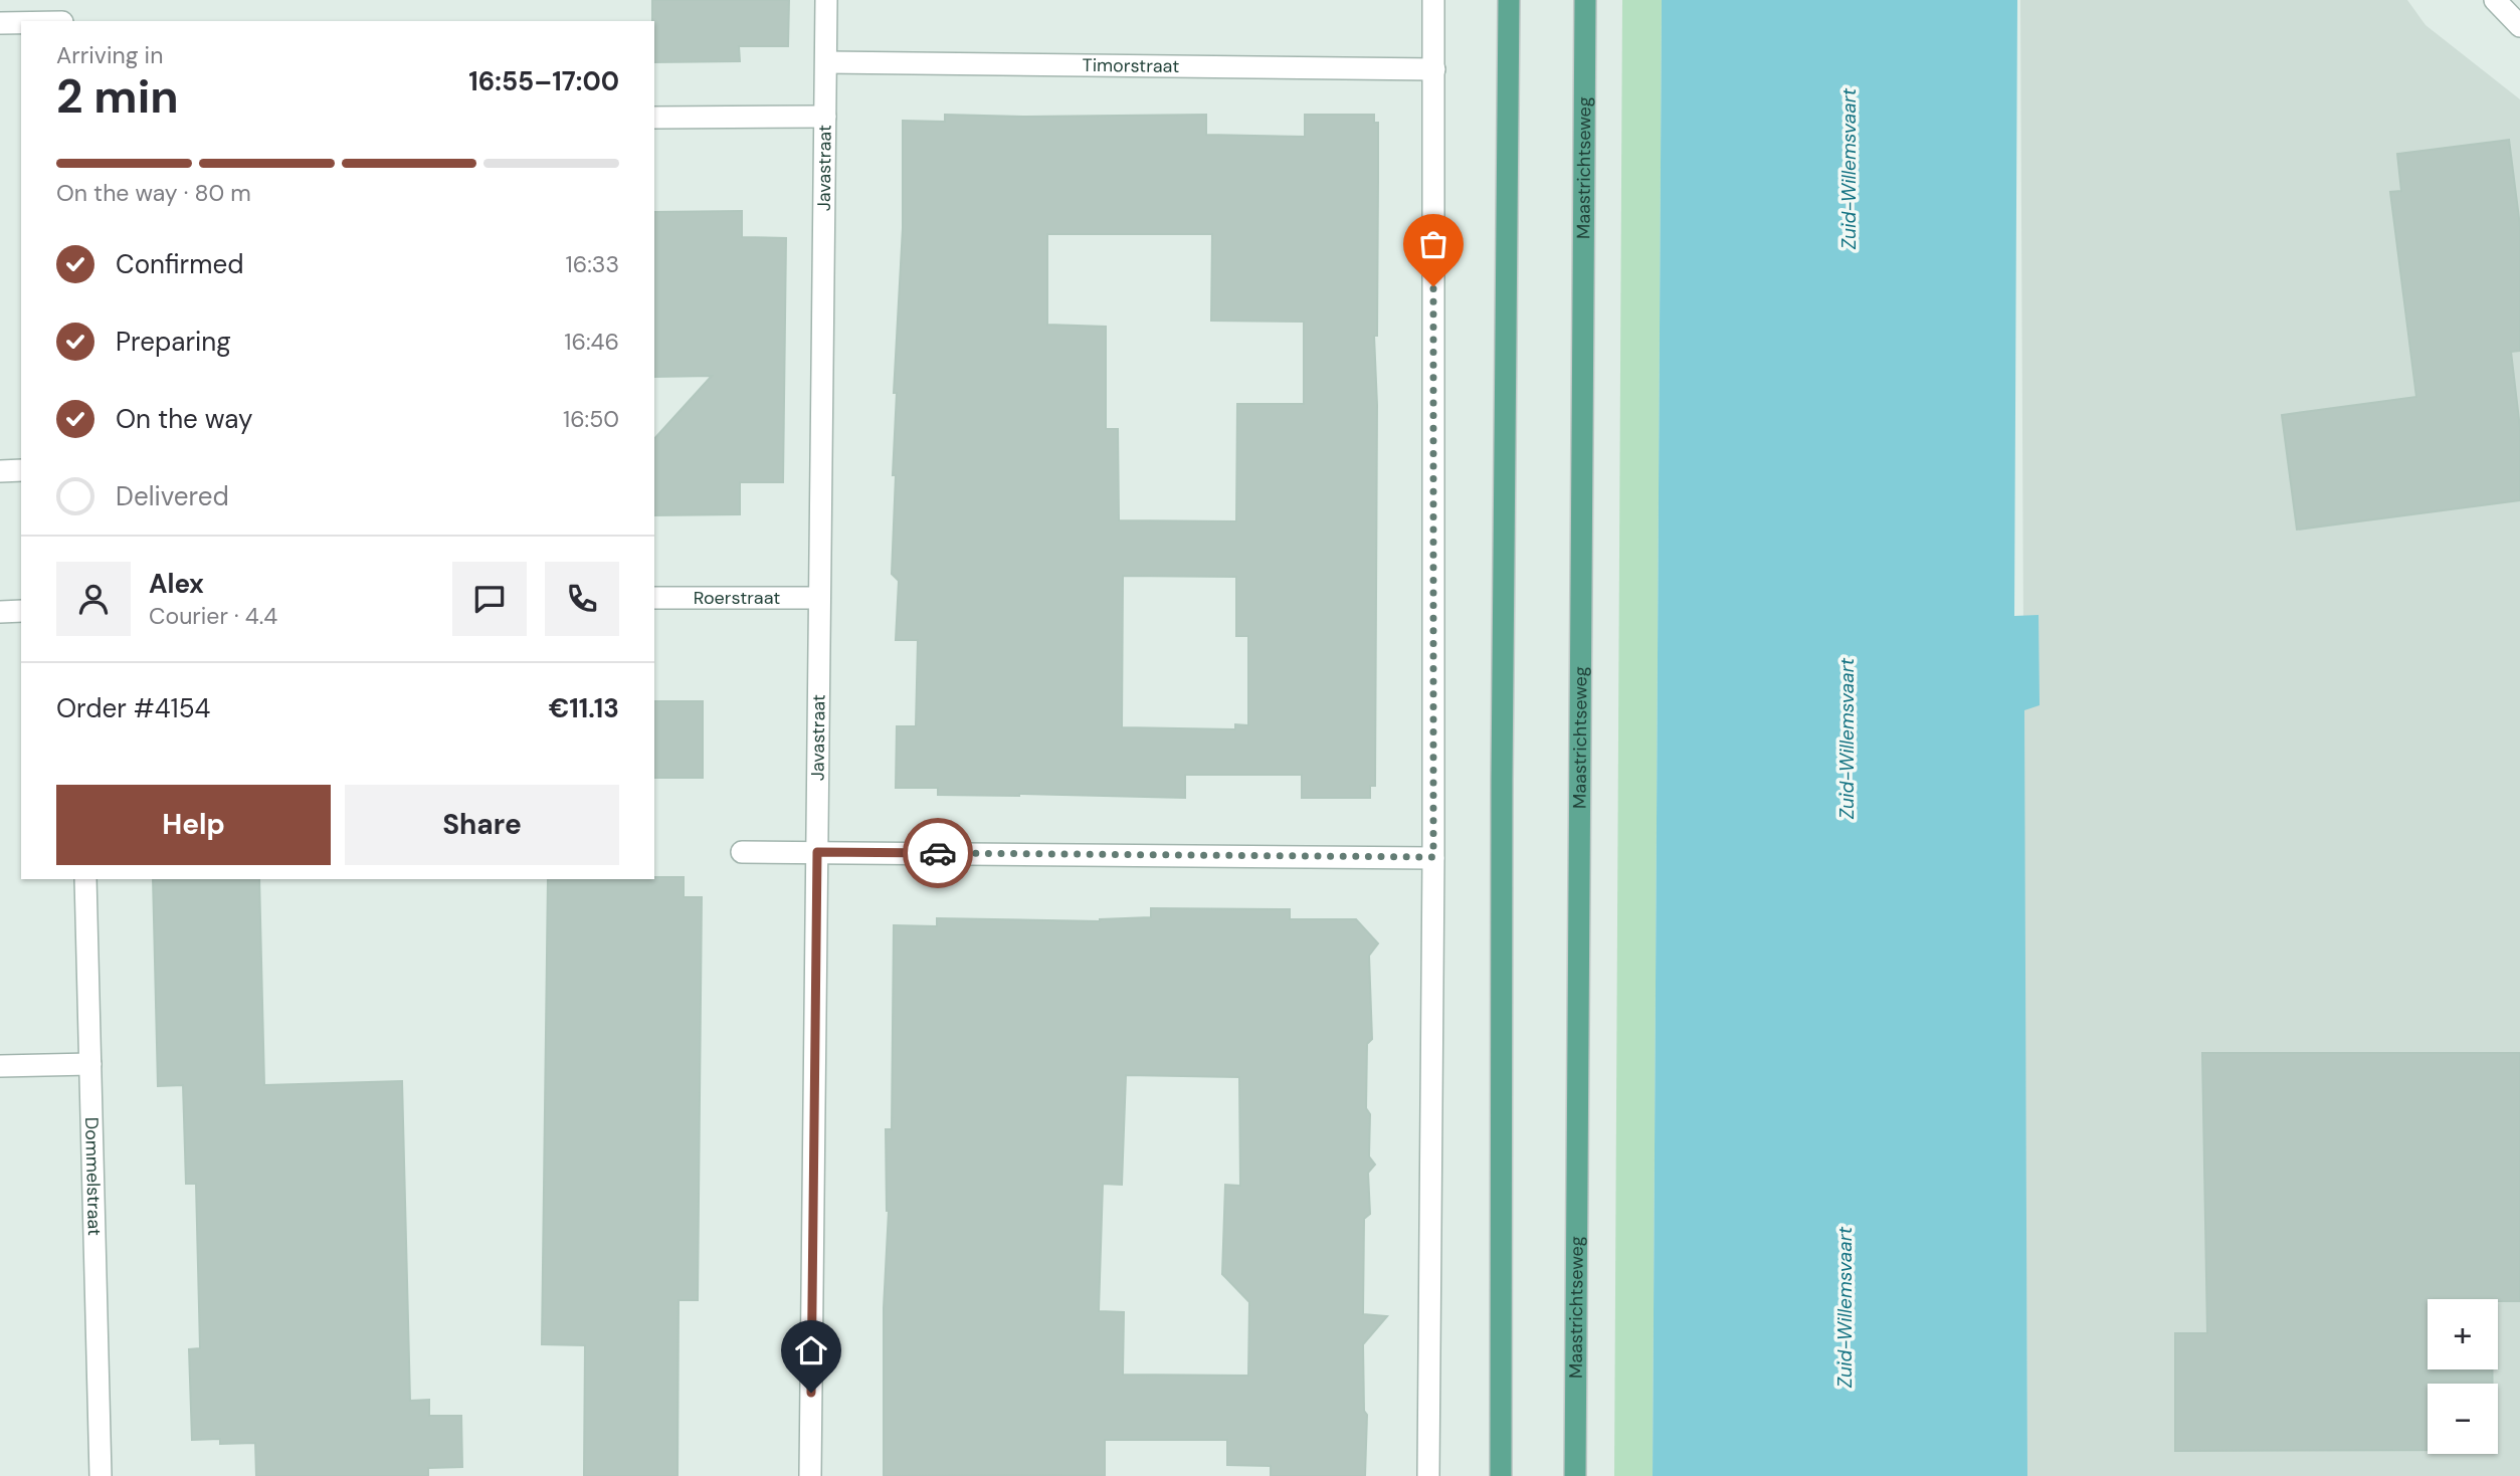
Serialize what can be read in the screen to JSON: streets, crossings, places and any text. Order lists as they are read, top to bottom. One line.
{"streets":{"main road":["Maastrichtseweg"],"street":["Timorstraat","Javastraat","Roerstraat","Dommelstraat"]},"crossings":[["Timorstraat","Javastraat"],["Javastraat","Roerstraat"]],"water":["Zuid-Willemsvaart"],"page":{"heading":["2 min","Arriving in","16:55–17:00"],"panel":["Alex","Courier · 4.4","Order #4154","€11.13"],"bar":"On the way · 80 m","list":[["Confirmed","16:33"],["Preparing","16:46"],["On the way","16:50"],"Delivered"],"buttons":["Help","Share"],"map_buttons":["+","−"]}}
